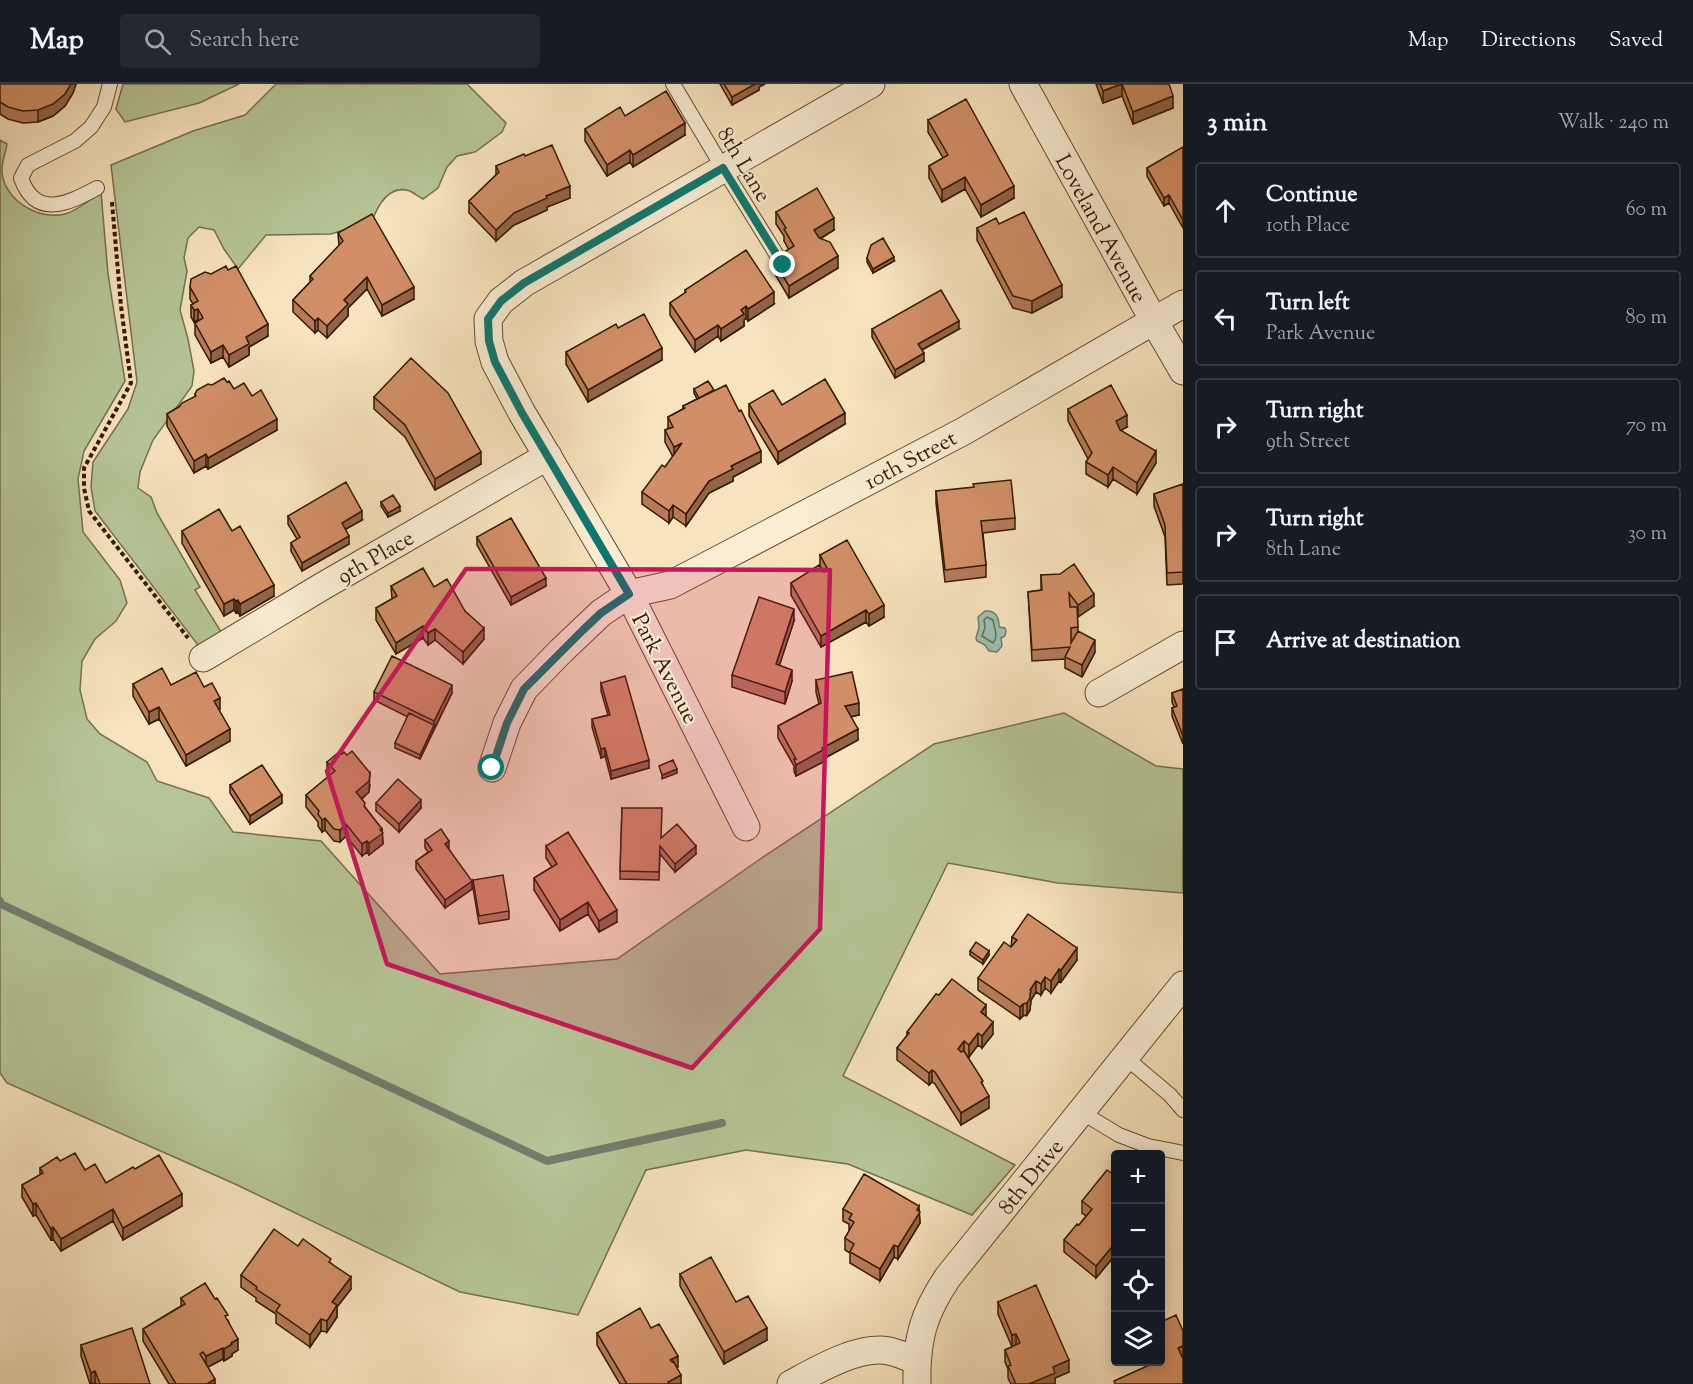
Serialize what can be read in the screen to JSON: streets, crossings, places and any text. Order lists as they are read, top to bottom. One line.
{"streets":{"street":["Loveland Avenue","10th Street","9th Place","Park Avenue","8th Drive"],"lane":["8th Lane"]},"crossings":[["8th Lane","Park Avenue"],["Loveland Avenue","10th Street"],["10th Street","Park Avenue"],["9th Place","Park Avenue"]],"page":{"header":"Map","search":"Search here","nav":["Map","Directions","Saved"],"heading":["3 min","Walk · 240 m"],"list":[["Continue","10th Place","60 m"],["Turn left","Park Avenue","80 m"],["Turn right","9th Street","70 m"],["Turn right","8th Lane","30 m"],"Arrive at destination"],"map_buttons":["+","−"]}}
